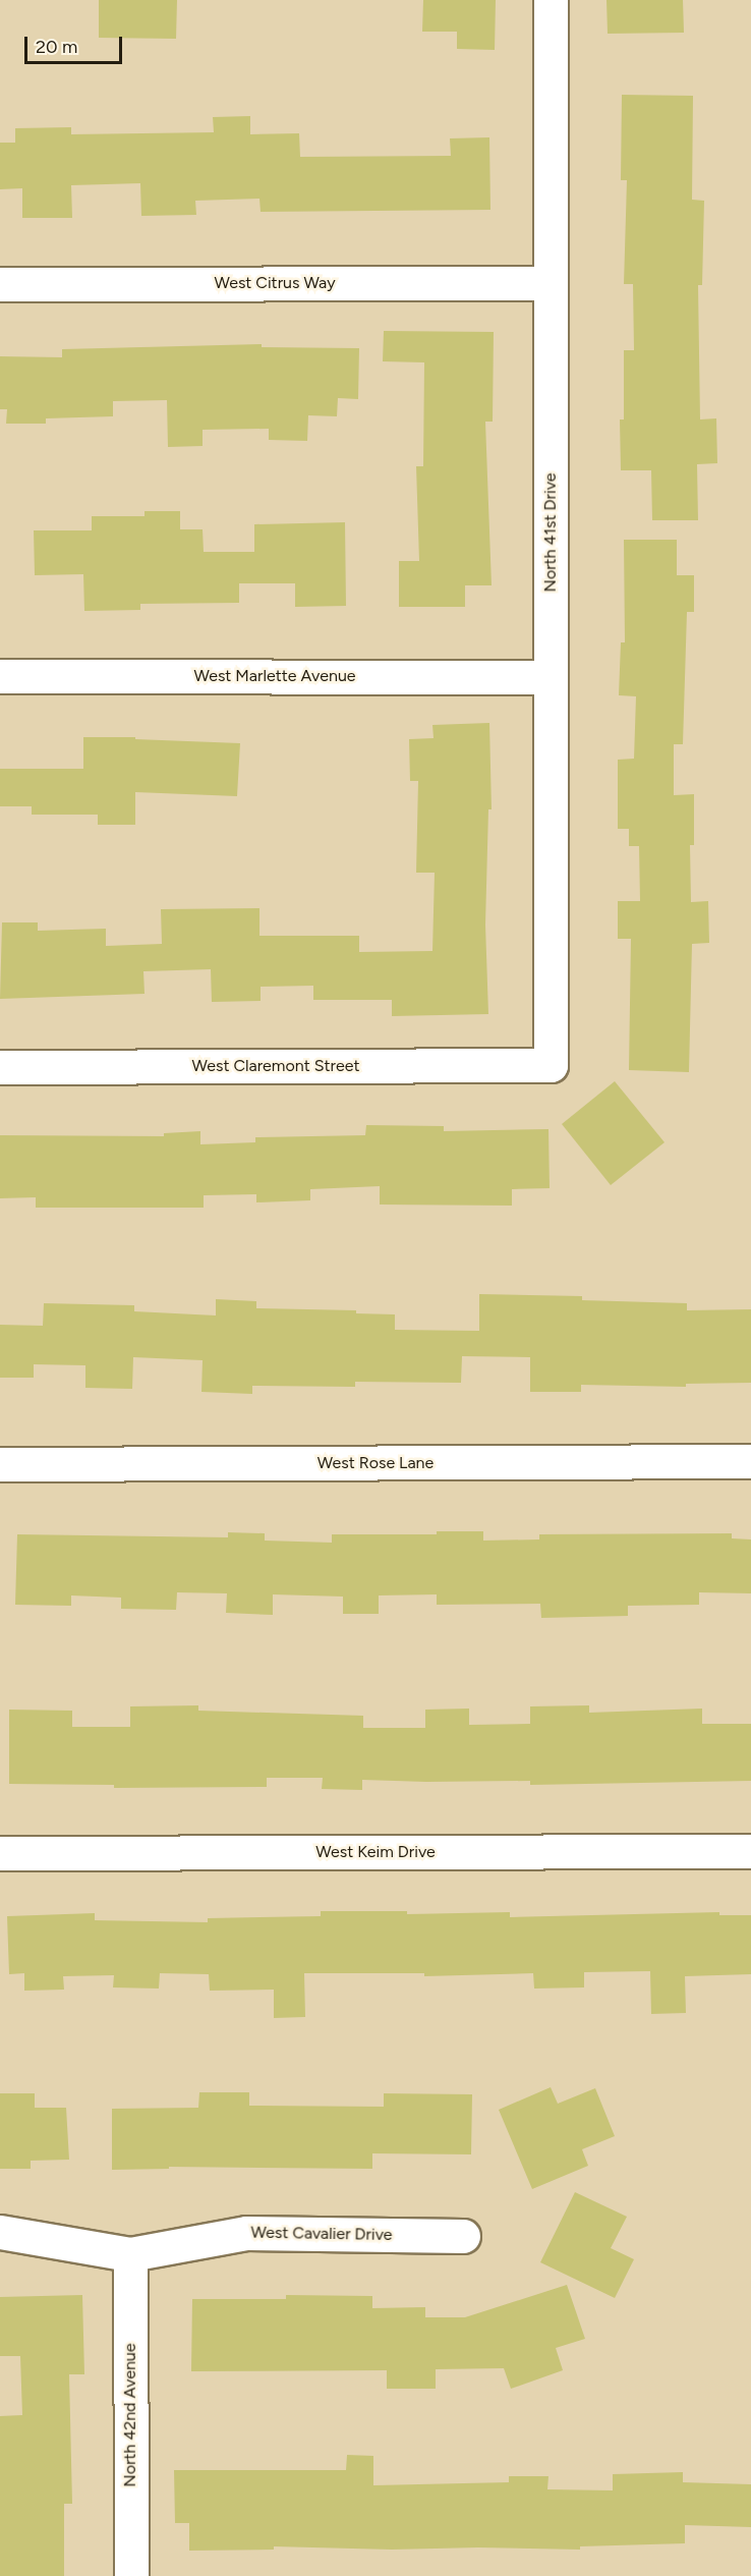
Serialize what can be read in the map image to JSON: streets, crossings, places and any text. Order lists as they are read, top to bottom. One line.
{"streets":{"street":["West Citrus Way","North 41st Drive","West Marlette Avenue","West Claremont Street","West Rose Lane","West Keim Drive","West Cavalier Drive","North 42nd Avenue"]},"crossings":[["West Citrus Way","North 41st Drive"],["North 41st Drive","West Marlette Avenue"],["North 41st Drive","West Claremont Street"],["West Cavalier Drive","North 42nd Avenue"]],"scale_bar":"20 m"}
